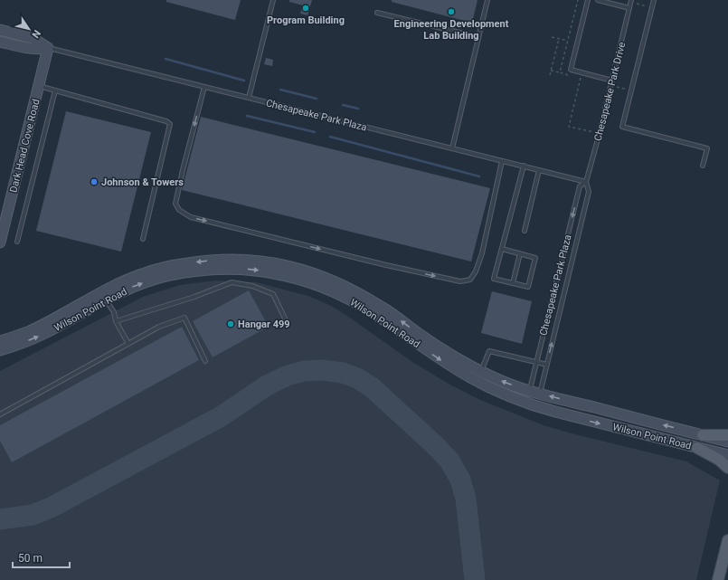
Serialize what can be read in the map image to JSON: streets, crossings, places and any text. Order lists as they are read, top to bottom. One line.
{"streets":{"street":["Chesapeake Park Plaza","Dark Head Cove Road","Wilson Point Road"],"lane":["Chesapeake Park Drive"]},"crossings":[["Chesapeake Park Drive","Chesapeake Park Plaza"],["Chesapeake Park Plaza","Dark Head Cove Road"],["Chesapeake Park Plaza","Wilson Point Road"]],"places":["Program Building","Engineering Development Lab Building","Johnson & Towers","Hangar 499"],"scale_bar":"50 m","north":"bottom right"}
